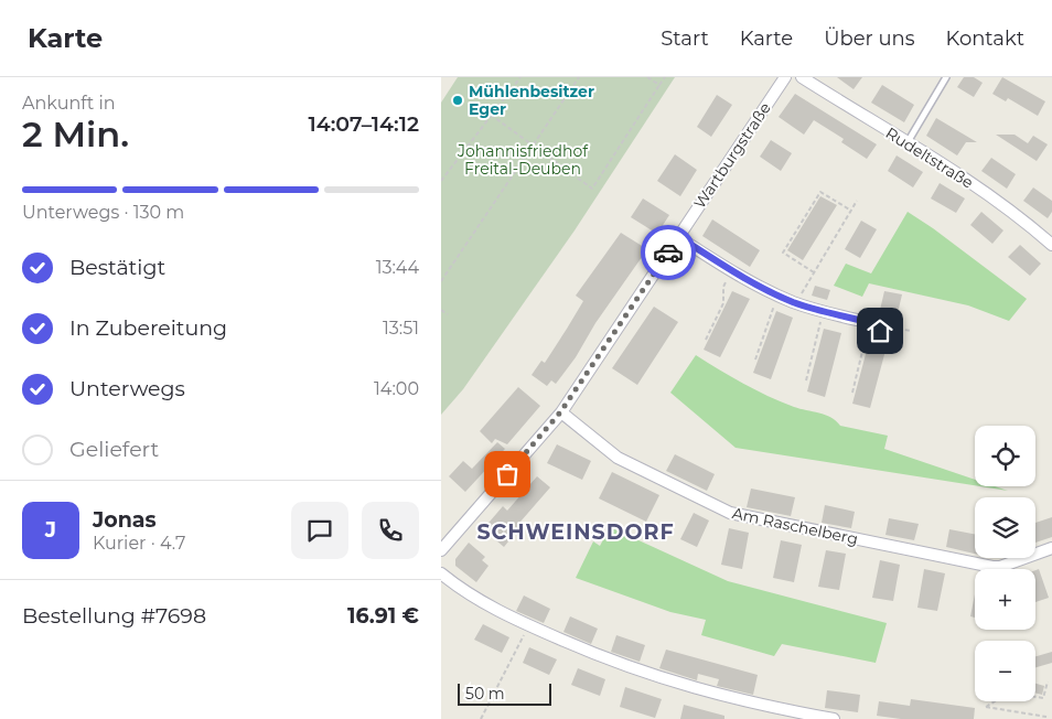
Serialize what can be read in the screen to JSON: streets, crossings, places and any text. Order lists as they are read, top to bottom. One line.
{"streets":{"street":["Wartburgstraße","Rudeltstraße","Am Raschelberg"]},"crossings":[["Wartburgstraße","Am Raschelberg"]],"districts":["SCHWEINSDORF"],"parks":["Johannisfriedhof Freital-Deuben"],"places":["Mühlenbesitzer Eger"],"scale_bar":"50 m","page":{"header":"Karte","nav":["Start","Karte","Über uns","Kontakt"],"heading":["2 Min.","Ankunft in","14:07–14:12"],"panel":["Jonas","Kurier · 4.7","Bestellung #7698","16.91 €"],"bar":"Unterwegs · 130 m","list":[["Bestätigt","13:44"],["In Zubereitung","13:51"],["Unterwegs","14:00"],"Geliefert"],"map_buttons":["+","−"],"round":"J","scale":"50 m"}}
